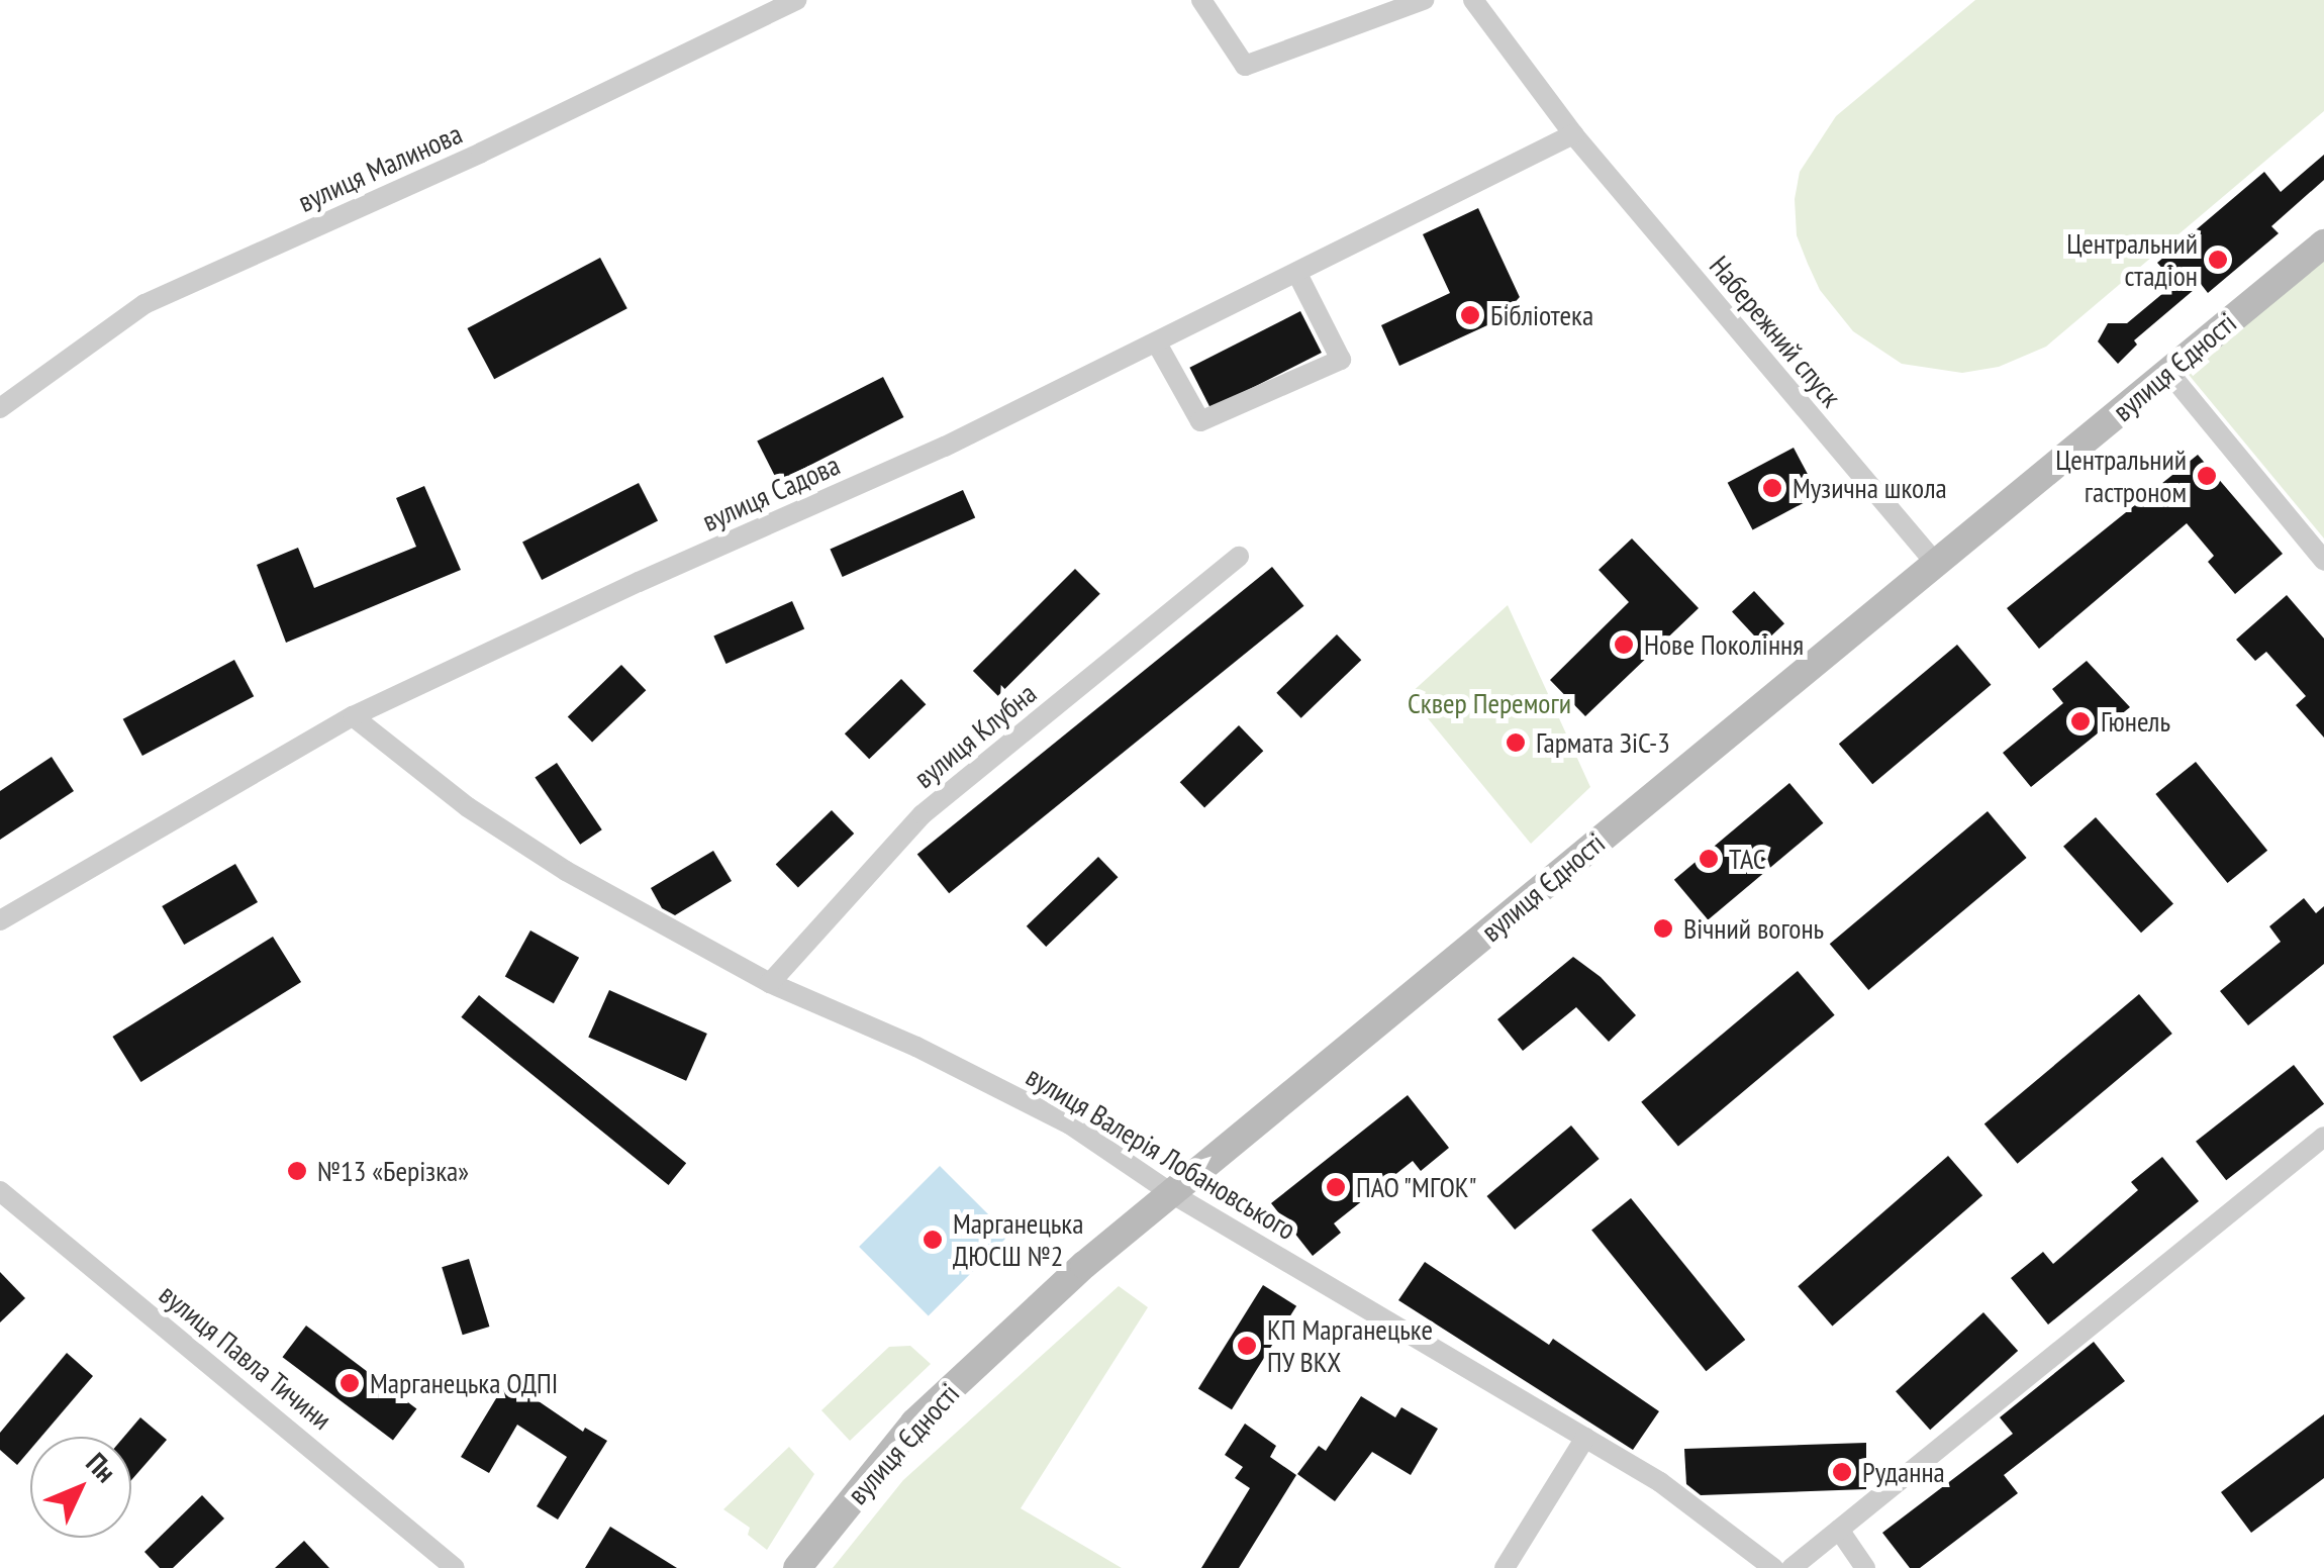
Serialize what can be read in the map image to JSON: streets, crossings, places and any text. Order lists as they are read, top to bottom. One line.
{"streets":{"street":["вулиця Малинова","Набережний спуск","вулиця Єдності","вулиця Садова","вулиця Клубна","вулиця Валерія Лобановського","вулиця Павла Тичини"]},"crossings":[["Набережний спуск","вулиця Єдності"],["Набережний спуск","вулиця Садова"],["вулиця Єдності","вулиця Валерія Лобановського"],["вулиця Садова","вулиця Валерія Лобановського"],["вулиця Клубна","вулиця Валерія Лобановського"]],"parks":["Сквер Перемоги"],"places":["Центральний стадіон","Бібліотека","Центральний гастроном","Музична школа","Нове Покоління","Гюнель","Гармата ЗіС-3","ТАС","Вічний вогонь","№13 «Берізка»","ПАО \"МГОК\"","Марганецька ДЮСШ №2","КП Марганецьке ПУ ВКХ","Марганецька ОДПІ","Руданна"],"north":"top right"}
